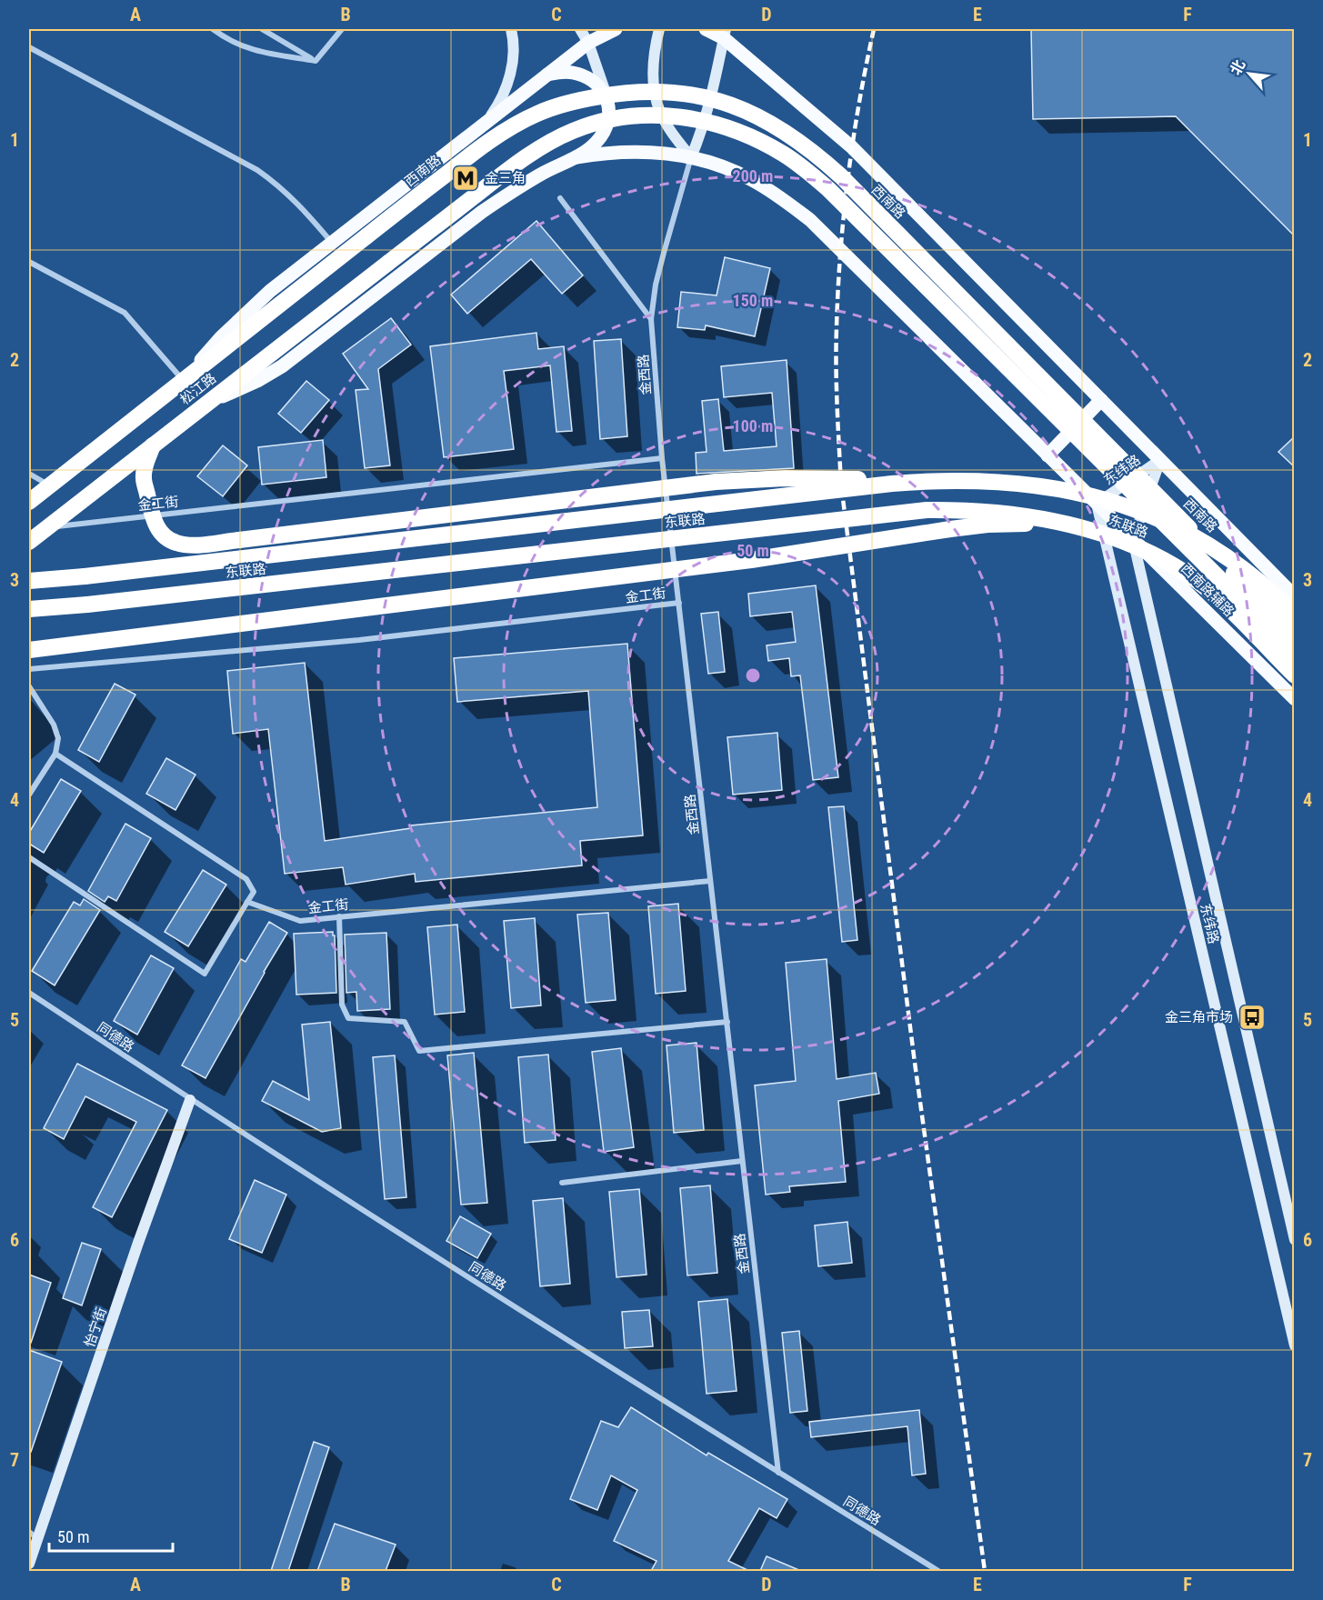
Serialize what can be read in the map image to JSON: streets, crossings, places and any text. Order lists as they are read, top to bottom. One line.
{"streets":{"highway":["西南路","松江路","东联路"],"main road":["东纬路","西南路辅路","怡宁街"],"street":["金西路","金工街","同德路"]},"crossings":[["西南路","松江路"],["西南路","东纬路"],["金西路","金工街"],["金西路","同德路"],["松江路","金工街"],["东纬路","西南路辅路"],["同德路","怡宁街"]],"places":{"metro station":["金三角"],"bus stop":["金三角市场"]},"scale_bar":"50 m","north":"top left","grid":{"columns":["A","B","C","D","E","F"],"rows":["1","2","3","4","5","6","7"]},"rings":["200 m","150 m","100 m","50 m"]}
